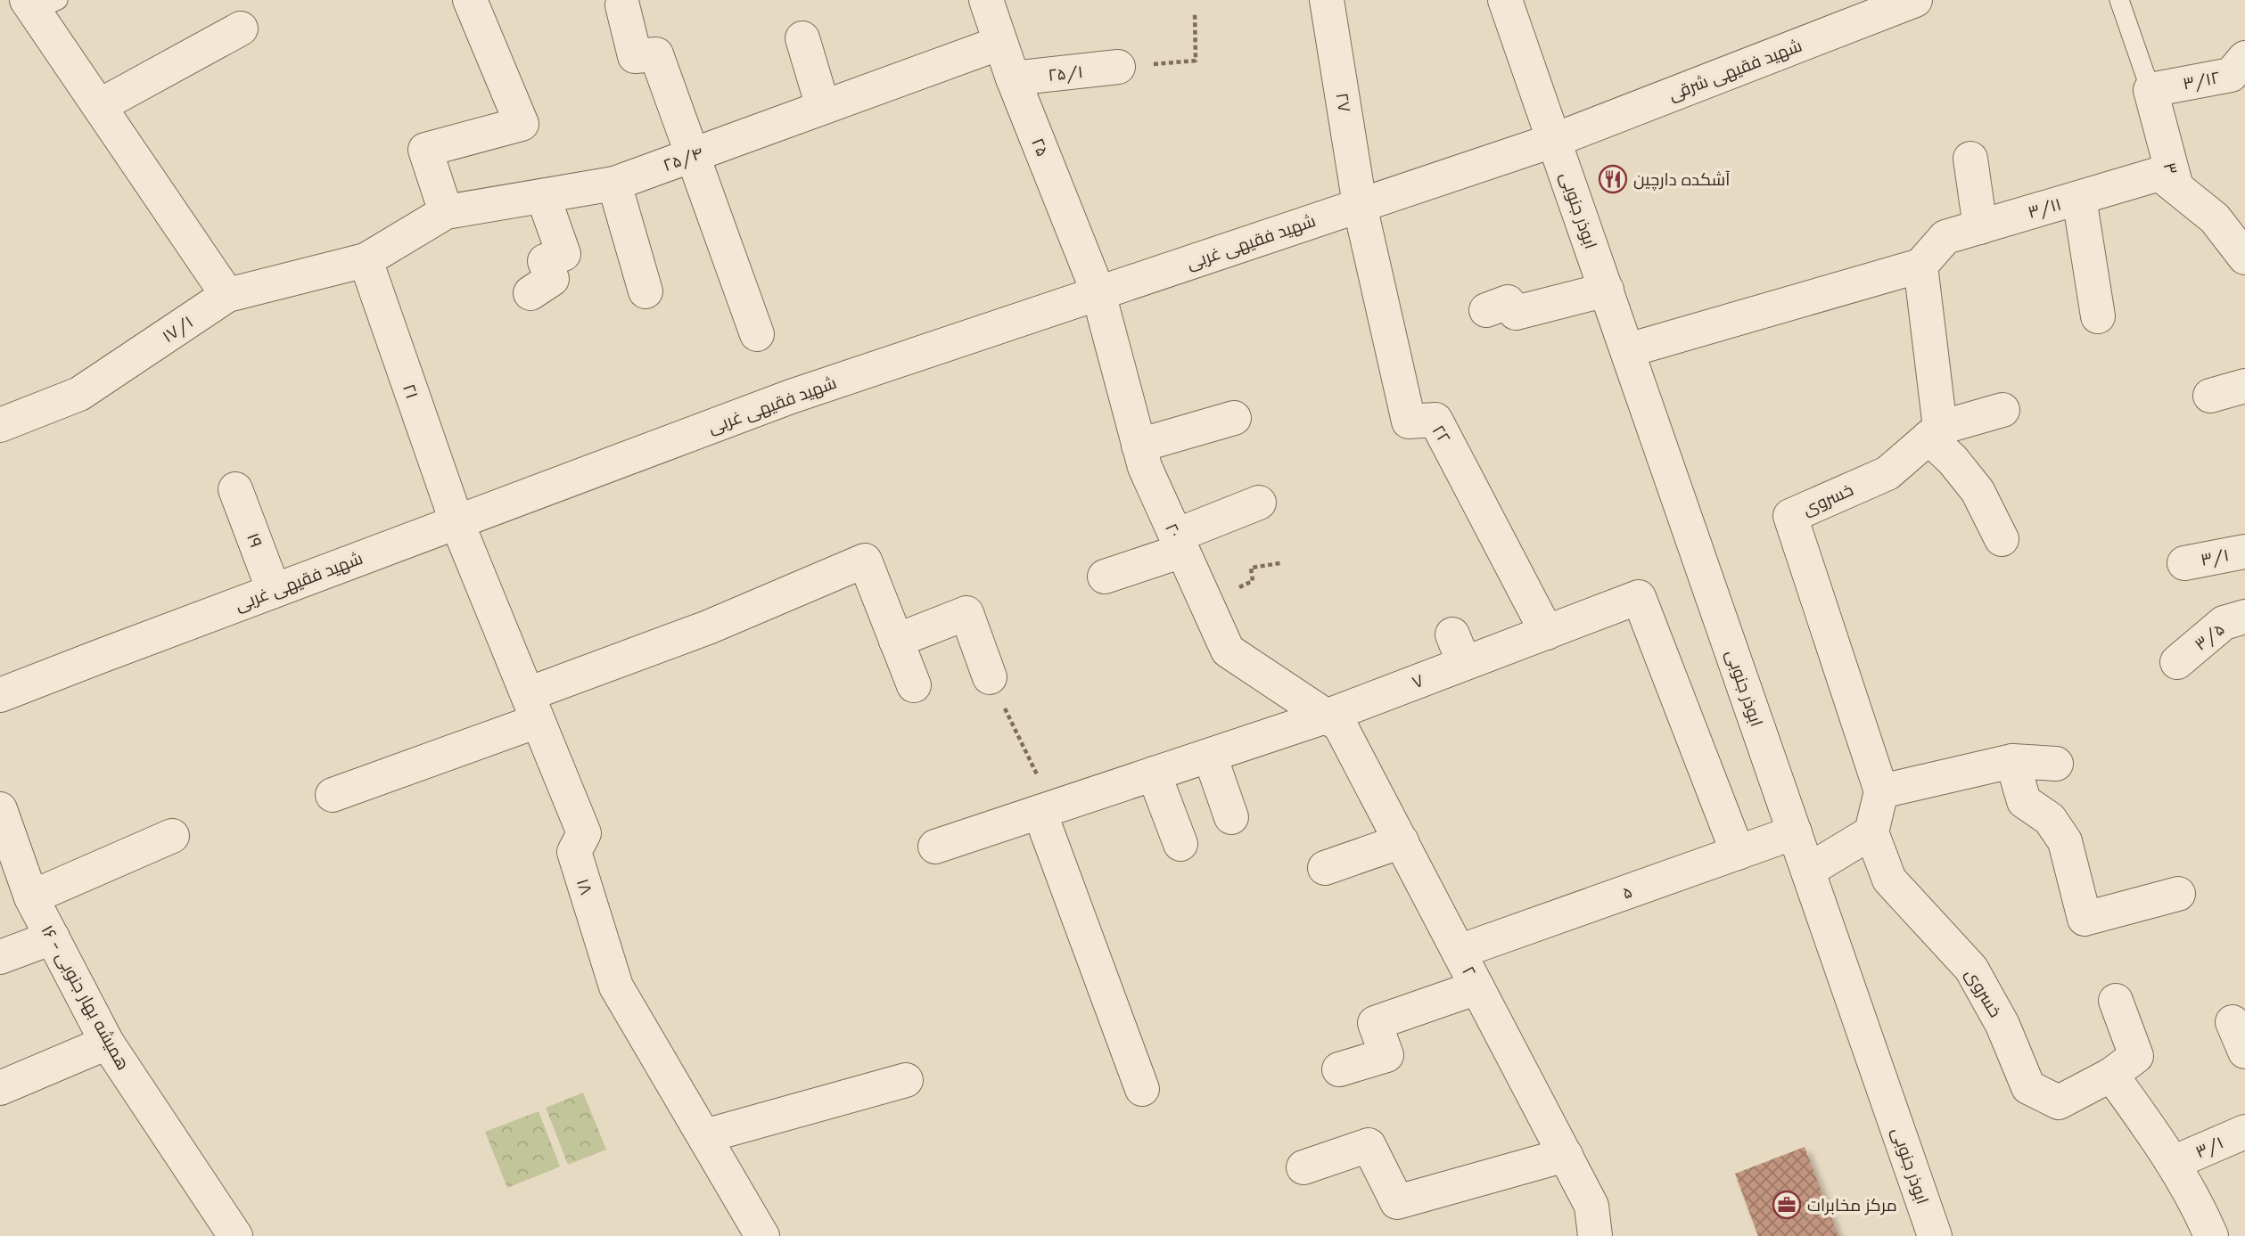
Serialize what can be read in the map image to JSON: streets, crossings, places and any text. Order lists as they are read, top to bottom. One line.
{"streets":{"street":["شهید فقیهی شرقی","۲۵/۱","۳/۱۲","۲۷","۲۵","۲۵/۴","۳","۳/۱۱","ابوذر جنوبی","شهید فقیهی غربی","۱۷/۱","۲۱","۲۲","خسروی","۲۰","۱۹","۳/۱","۳/۵","۷","۱۸","۵","۲","همیشه بهار جنوبی - ۱۶"]},"crossings":[["شهید فقیهی شرقی","ابوذر جنوبی"],["شهید فقیهی شرقی","شهید فقیهی غربی"],["۲۵/۱","۲۵"],["۳/۱۲","۳"],["۲۷","شهید فقیهی غربی"],["۲۷","۲۲"],["۲۵","۲۵/۴"],["۲۵","شهید فقیهی غربی"],["۲۵","۲۰"],["۲۵/۴","۱۷/۱"],["۲۵/۴","۲۱"],["۳","۳/۱۱"],["ابوذر جنوبی","شهید فقیهی غربی"],["ابوذر جنوبی","۵"],["شهید فقیهی غربی","۲۱"],["شهید فقیهی غربی","۲۲"],["شهید فقیهی غربی","۲۰"],["شهید فقیهی غربی","۱۹"],["شهید فقیهی غربی","۱۸"],["۱۷/۱","۲۱"],["۲۱","۱۸"],["۲۲","۷"],["۲۰","۷"],["۲۰","۲"],["۷","۵"],["۷","۲"],["۵","۲"]],"places":{"restaurant":["آشکده دارچین"],"office":["مرکز مخابرات"]}}
